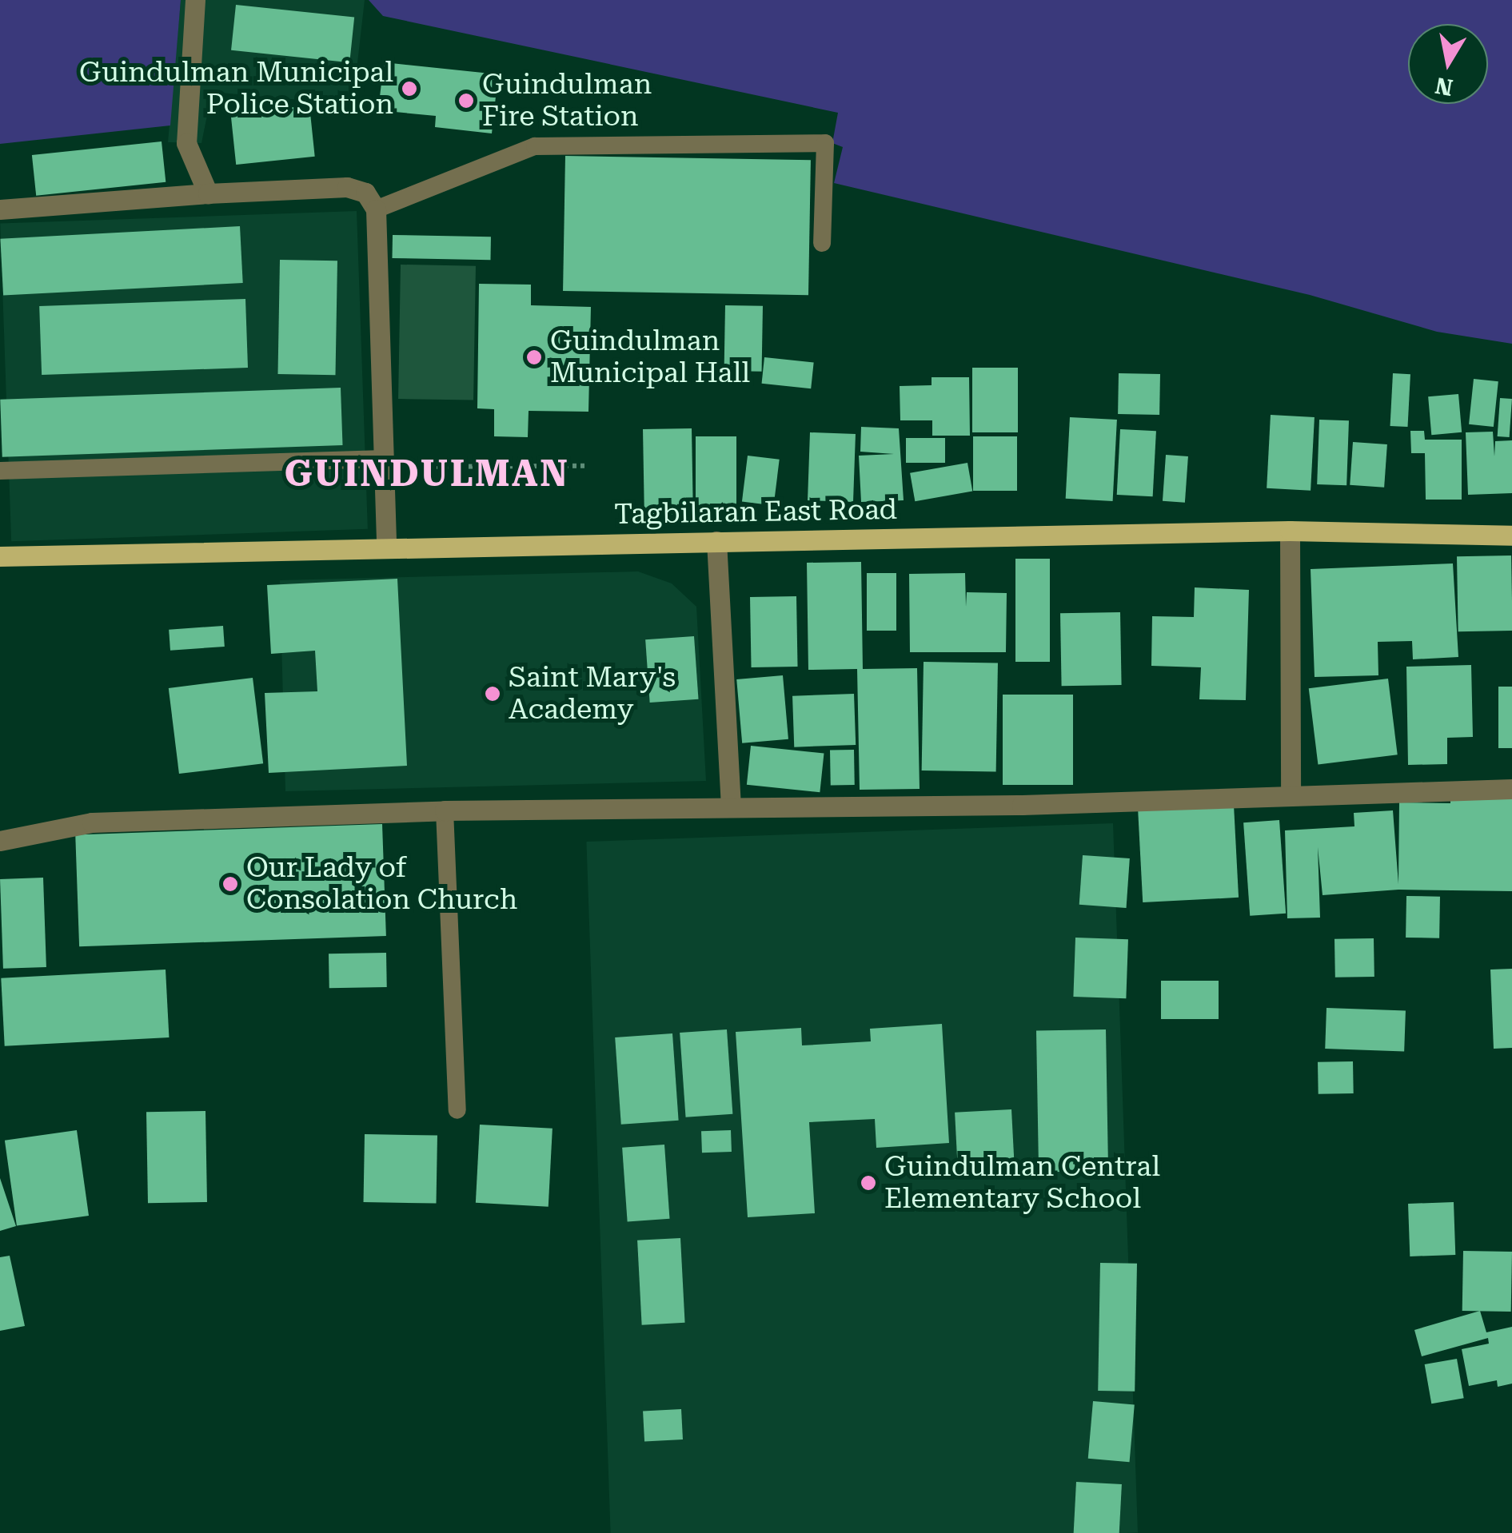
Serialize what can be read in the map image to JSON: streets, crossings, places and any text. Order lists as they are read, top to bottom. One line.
{"streets":{"main road":["Tagbilaran East Road"]},"districts":["GUINDULMAN"],"places":["Guindulman Municipal Police Station","Guindulman Fire Station","Guindulman Municipal Hall","Saint Mary's Academy","Our Lady of Consolation Church","Guindulman Central Elementary School"],"north":"bottom"}
